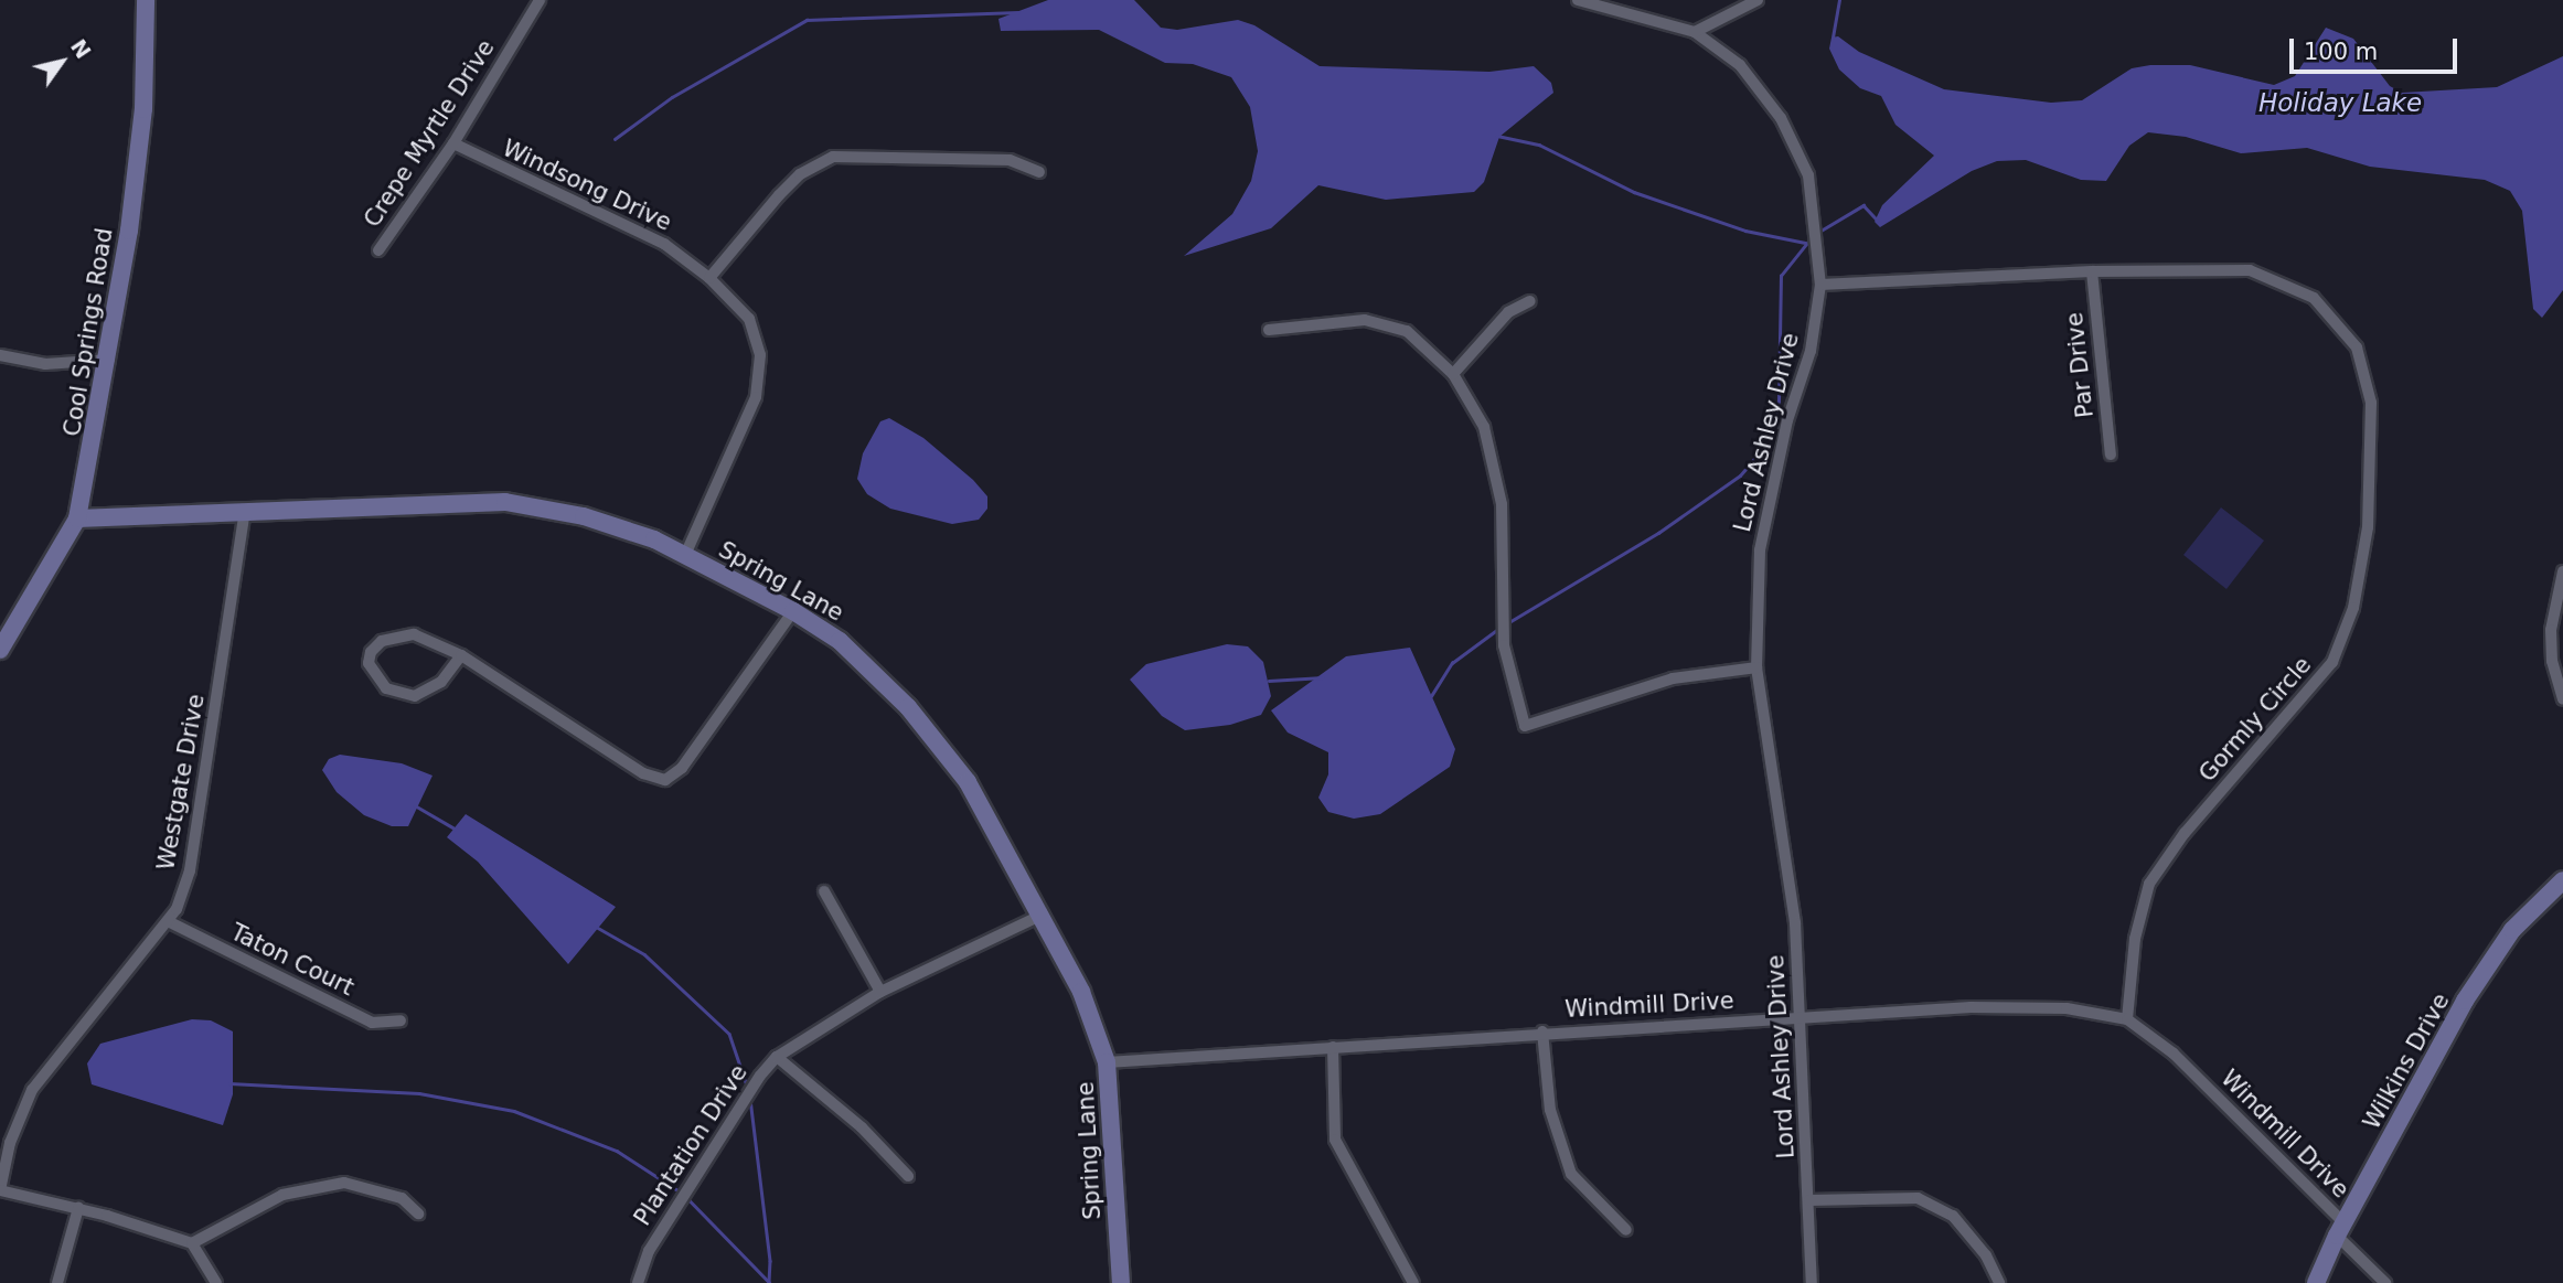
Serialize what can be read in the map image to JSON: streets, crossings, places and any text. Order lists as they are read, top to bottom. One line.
{"streets":{"street":["Crepe Myrtle Drive","Windsong Drive","Cool Springs Road","Par Drive","Lord Ashley Drive","Spring Lane","Gormly Circle","Westgate Drive","Taton Court","Windmill Drive","Wilkins Drive","Plantation Drive"]},"crossings":[["Crepe Myrtle Drive","Windsong Drive"],["Windsong Drive","Spring Lane"],["Cool Springs Road","Spring Lane"],["Par Drive","Gormly Circle"],["Lord Ashley Drive","Gormly Circle"],["Lord Ashley Drive","Windmill Drive"],["Spring Lane","Westgate Drive"],["Spring Lane","Windmill Drive"],["Spring Lane","Plantation Drive"],["Gormly Circle","Windmill Drive"],["Westgate Drive","Taton Court"],["Windmill Drive","Wilkins Drive"]],"water":["Holiday Lake"],"scale_bar":"100 m","north":"top right"}
